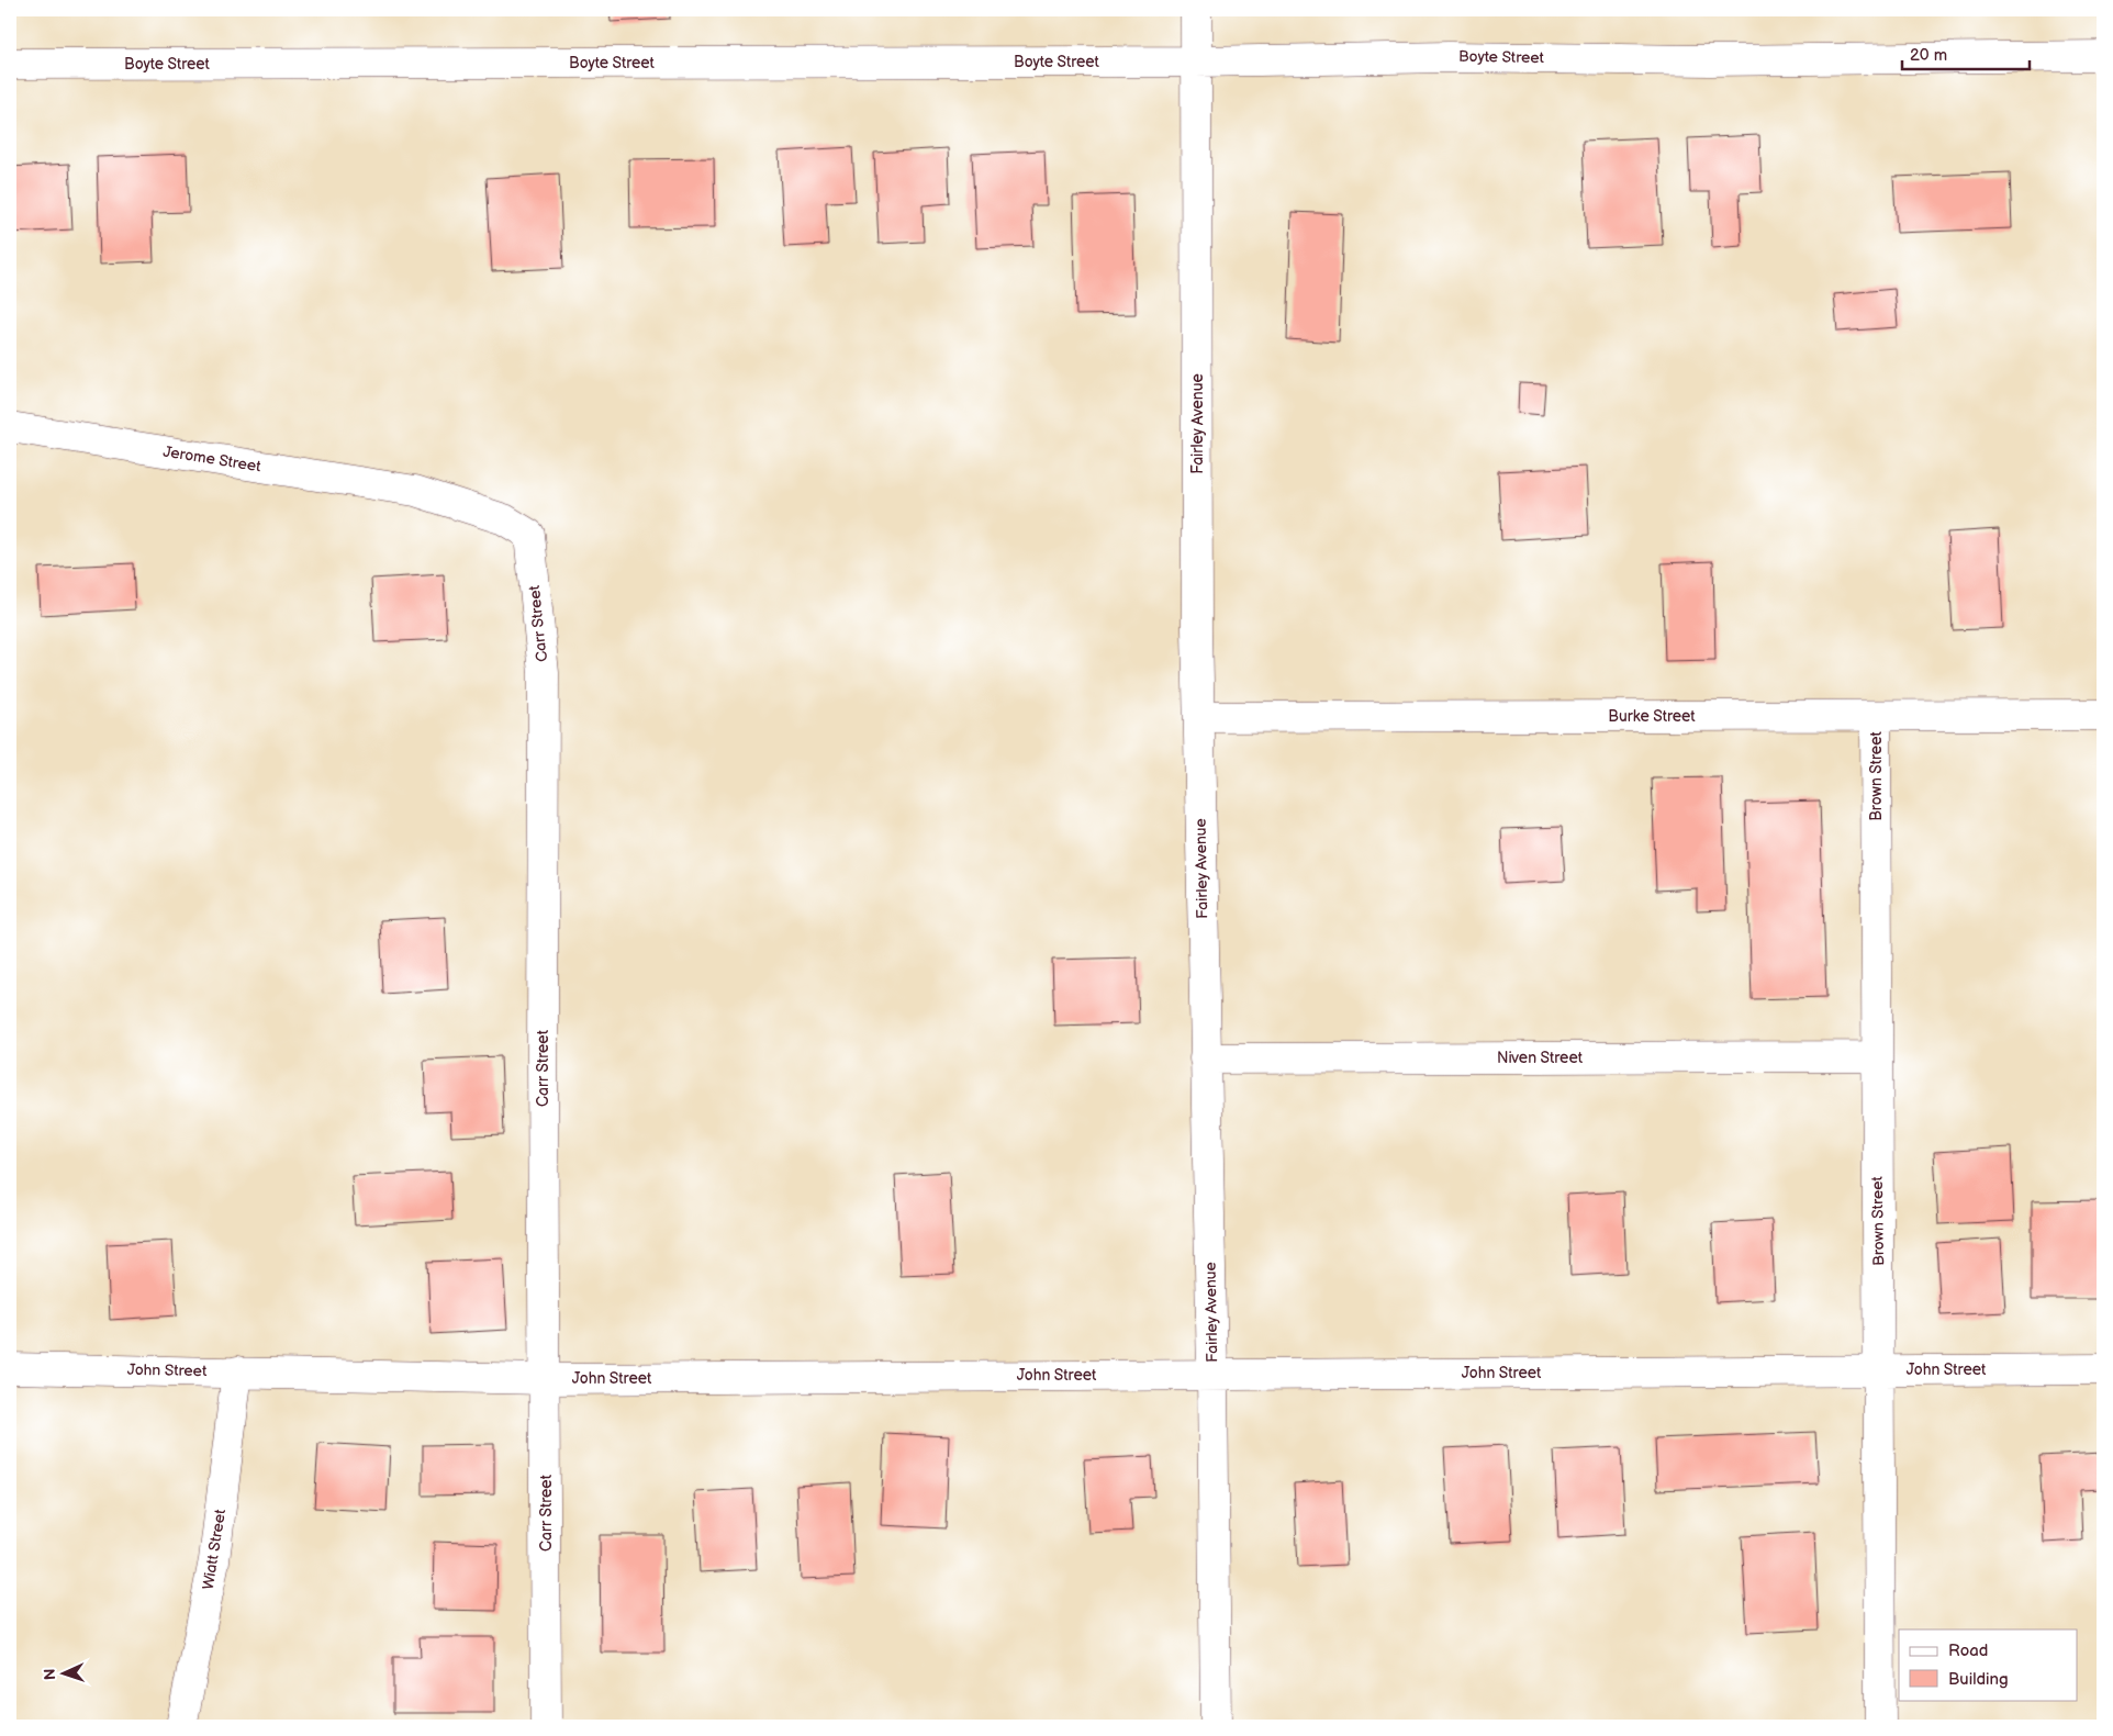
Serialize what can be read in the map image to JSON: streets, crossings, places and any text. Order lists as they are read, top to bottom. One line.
{"streets":{"street":["Boyte Street","Fairley Avenue","Jerome Street","Carr Street","Burke Street","Brown Street","Niven Street","John Street","Wiatt Street"]},"crossings":[["Boyte Street","Fairley Avenue"],["Fairley Avenue","Burke Street"],["Fairley Avenue","Niven Street"],["Fairley Avenue","John Street"],["Jerome Street","Carr Street"],["Carr Street","John Street"],["Burke Street","Brown Street"],["Brown Street","Niven Street"],["Brown Street","John Street"],["John Street","Wiatt Street"]],"legend":["Road","Building"],"scale_bar":"20 m","north":"left"}
